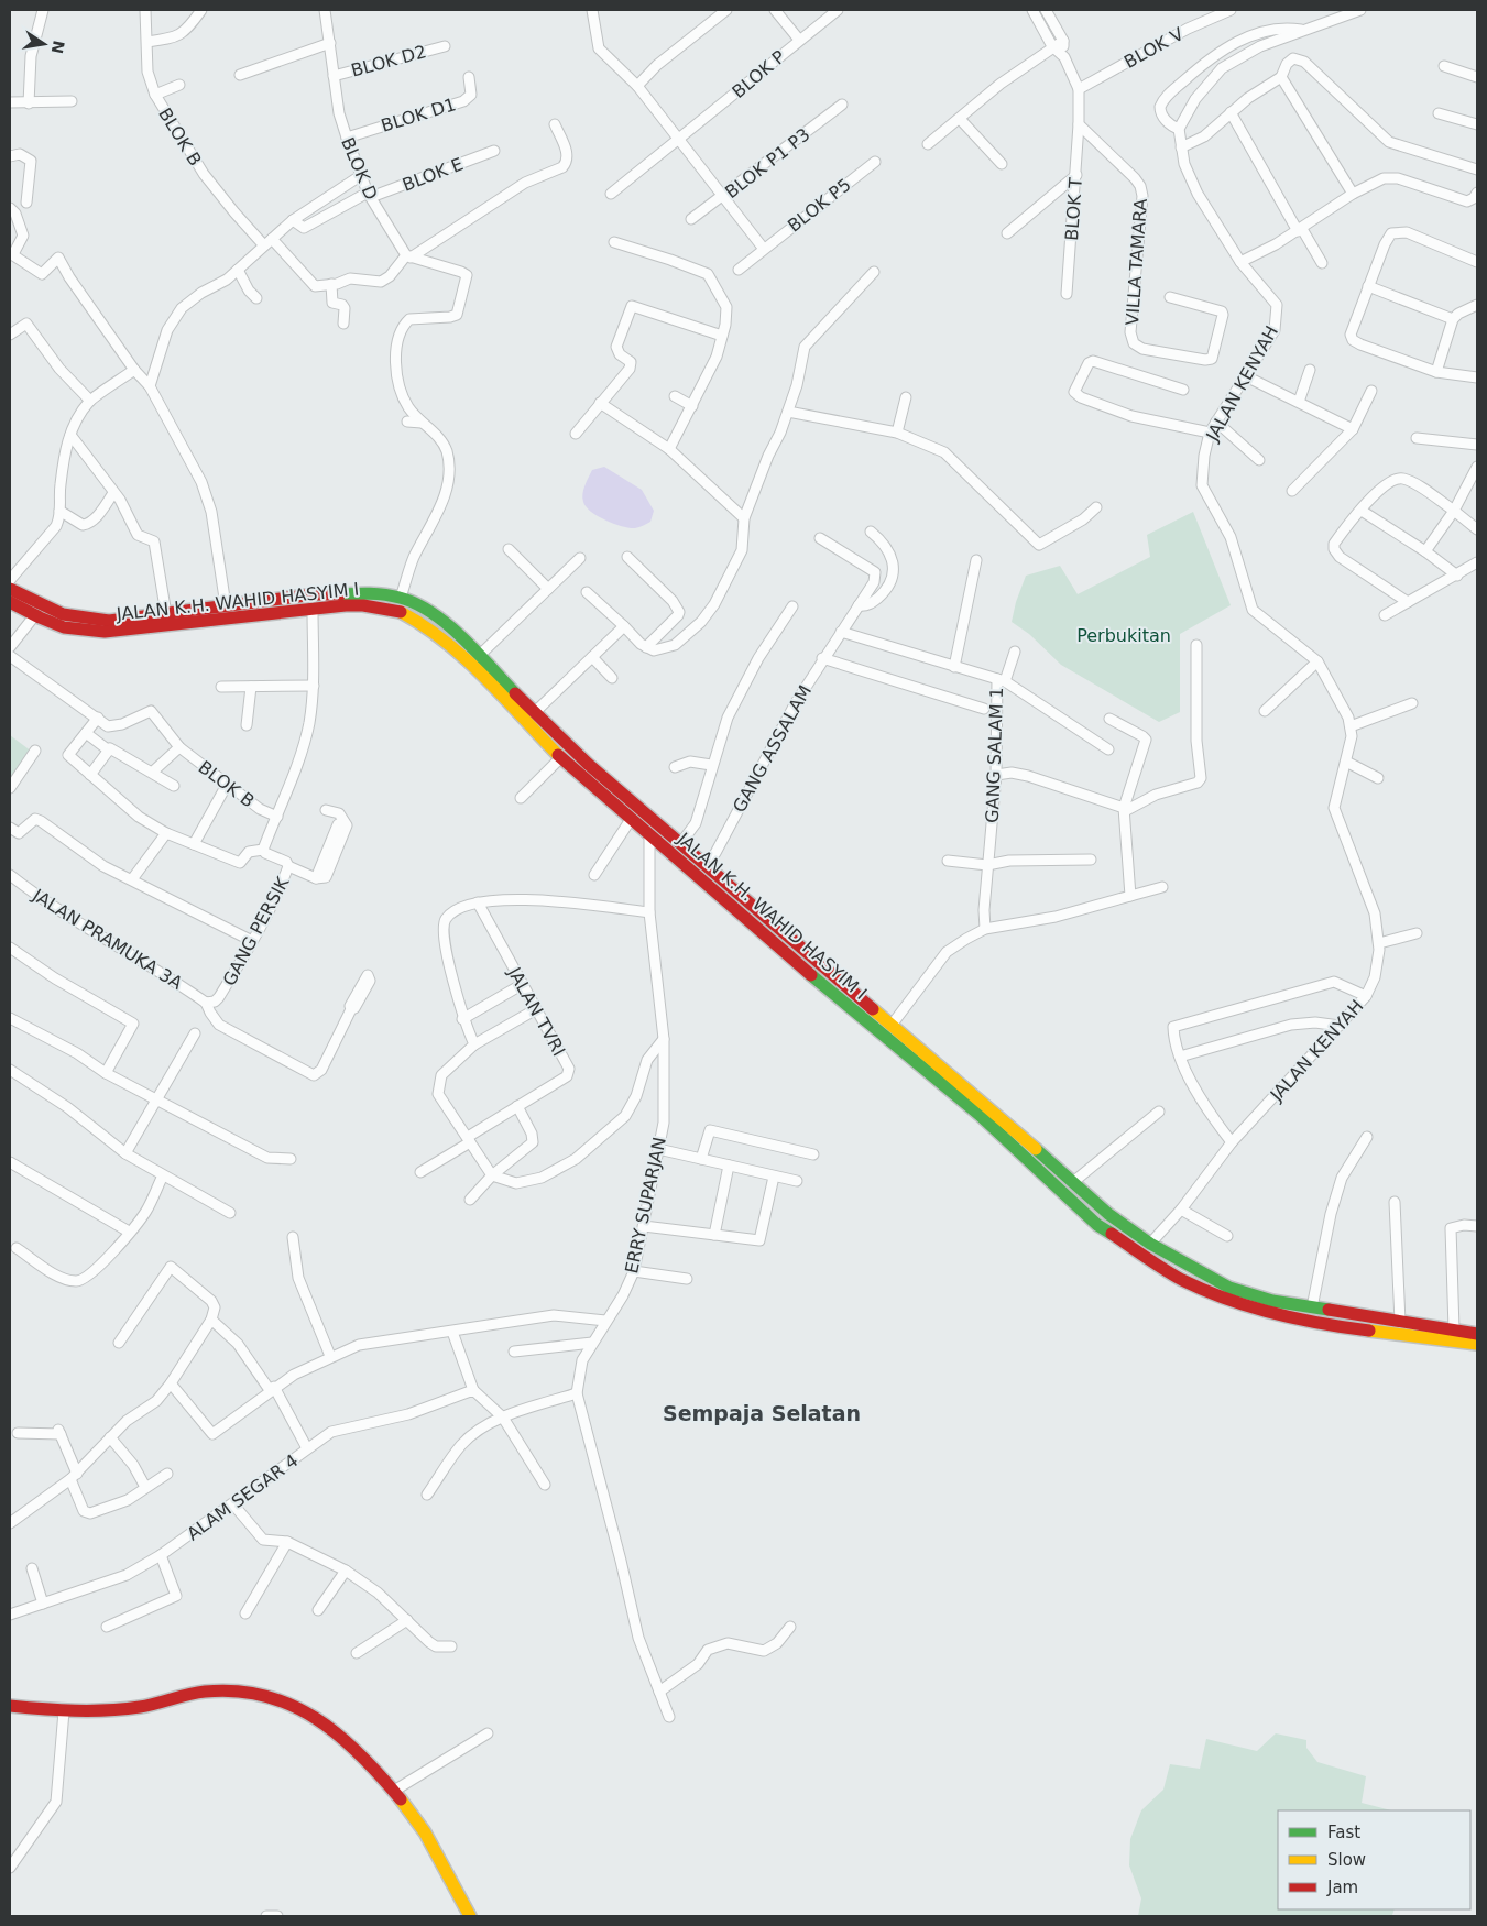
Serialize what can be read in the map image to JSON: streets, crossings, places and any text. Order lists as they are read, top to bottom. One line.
{"streets":{"main road":["JALAN K.H. WAHID HASYIM I"],"street":["BLOK V","BLOK D2","BLOK P","BLOK D1","BLOK B","BLOK P1 P3","BLOK D","BLOK E","BLOK P5","BLOK T","VILLA TAMARA","JALAN KENYAH","GANG ASSALAM","GANG SALAM 1","GANG PERSIK","JALAN PRAMUKA 3A","JALAN TVRI","ERRY SUPARJAN","ALAM SEGAR 4"]},"crossings":[["BLOK D2","BLOK D"],["BLOK D1","BLOK D"],["BLOK B","GANG PERSIK"],["BLOK D","BLOK E"],["BLOK T","VILLA TAMARA"],["JALAN KENYAH","JALAN K.H. WAHID HASYIM I"],["JALAN K.H. WAHID HASYIM I","GANG ASSALAM"],["JALAN K.H. WAHID HASYIM I","GANG PERSIK"],["JALAN K.H. WAHID HASYIM I","ERRY SUPARJAN"],["GANG ASSALAM","GANG SALAM 1"],["GANG PERSIK","JALAN PRAMUKA 3A"]],"districts":["Sempaja Selatan"],"parks":["Perbukitan"],"legend":["Fast","Slow","Jam"],"north":"right"}
